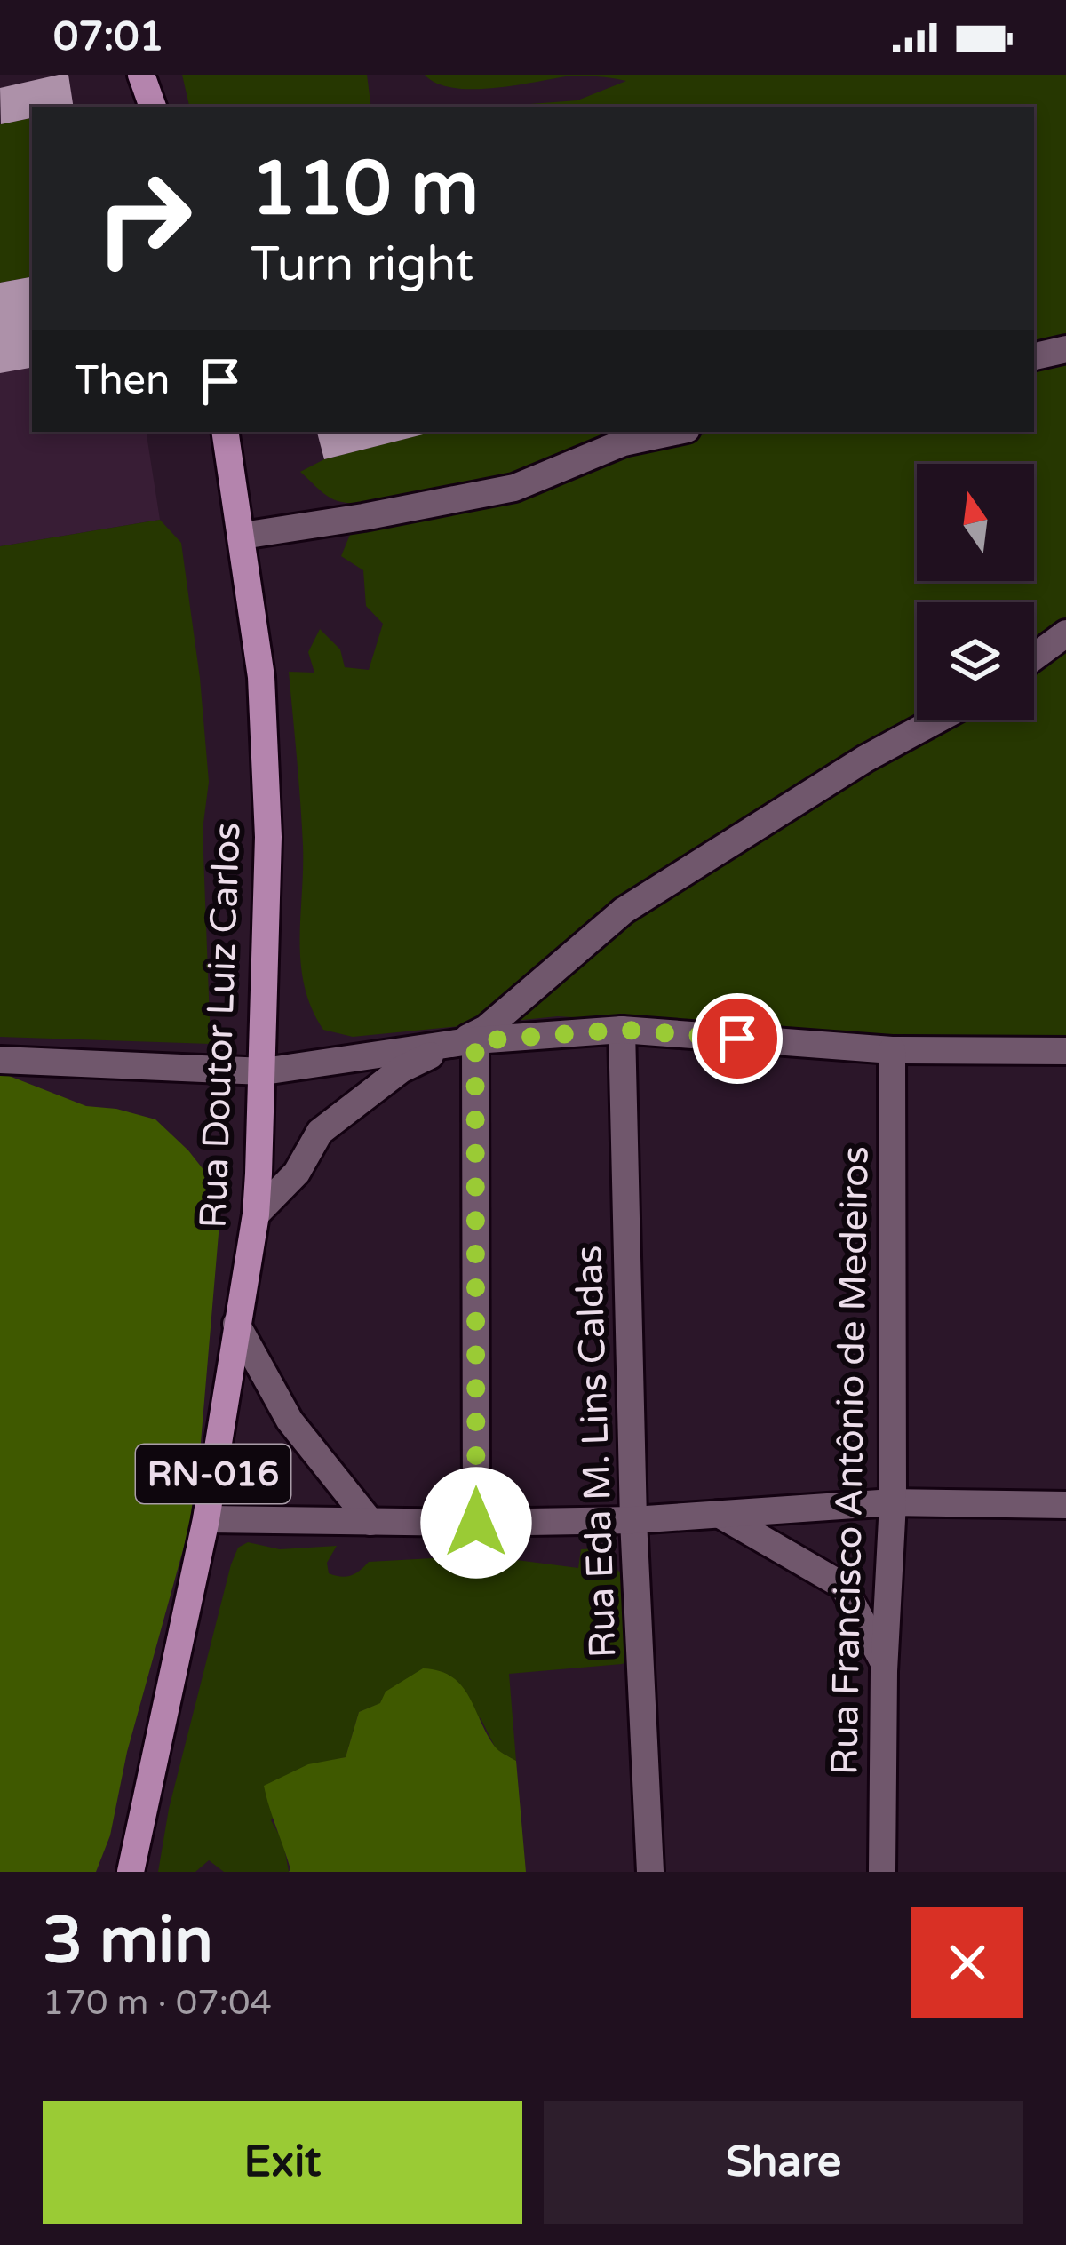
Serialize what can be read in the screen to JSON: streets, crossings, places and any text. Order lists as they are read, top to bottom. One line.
{"streets":{"main road":["Rua Doutor Luiz Carlos","RN-016"],"street":["Rua Eda M. Lins Caldas","Rua Francisco Antônio de Medeiros"]},"north":"top","page":{"status":"07:01","turn":["110 m","Turn right"],"then":"Then","heading":["3 min","170 m · 07:04"],"buttons":["Exit","Share"]}}
